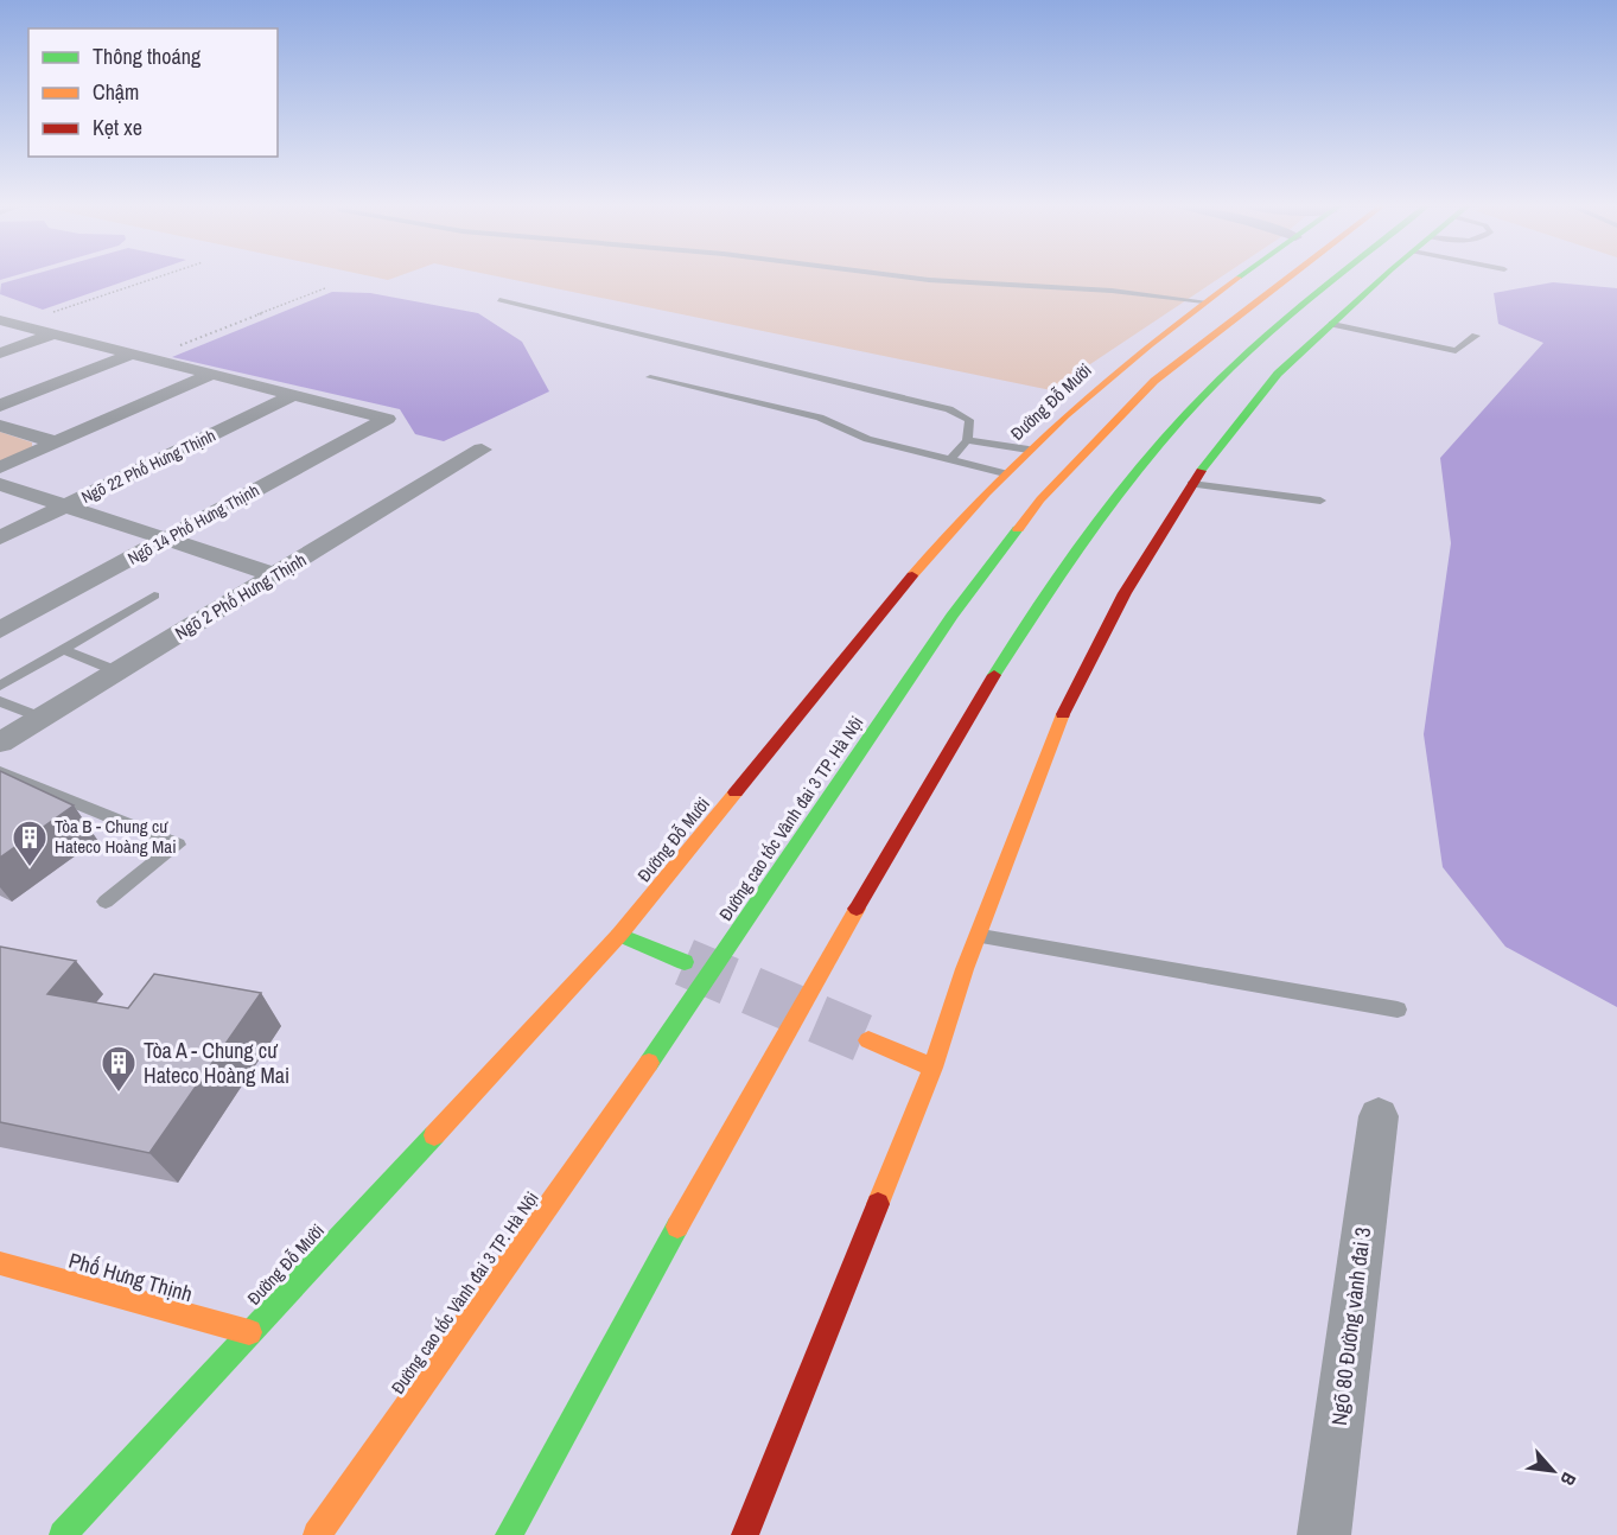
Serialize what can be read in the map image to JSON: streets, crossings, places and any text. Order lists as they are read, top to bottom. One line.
{"streets":{"main road":["Đường Đỗ Mười","Đường cao tốc Vành đai 3 TP. Hà Nội","Phố Hưng Thịnh"],"street":["Ngõ 22 Phố Hưng Thịnh","Ngõ 14 Phố Hưng Thịnh","Ngõ 2 Phố Hưng Thịnh","Ngõ 80 Đường vành đai 3"]},"crossings":[["Đường Đỗ Mười","Phố Hưng Thịnh"],["Ngõ 22 Phố Hưng Thịnh","Ngõ 14 Phố Hưng Thịnh"]],"places":{"building":["Tòa B - Chung cư Hateco Hoàng Mai","Tòa A - Chung cư Hateco Hoàng Mai"]},"legend":["Thông thoáng","Chậm","Kẹt xe"],"north":"bottom right"}
